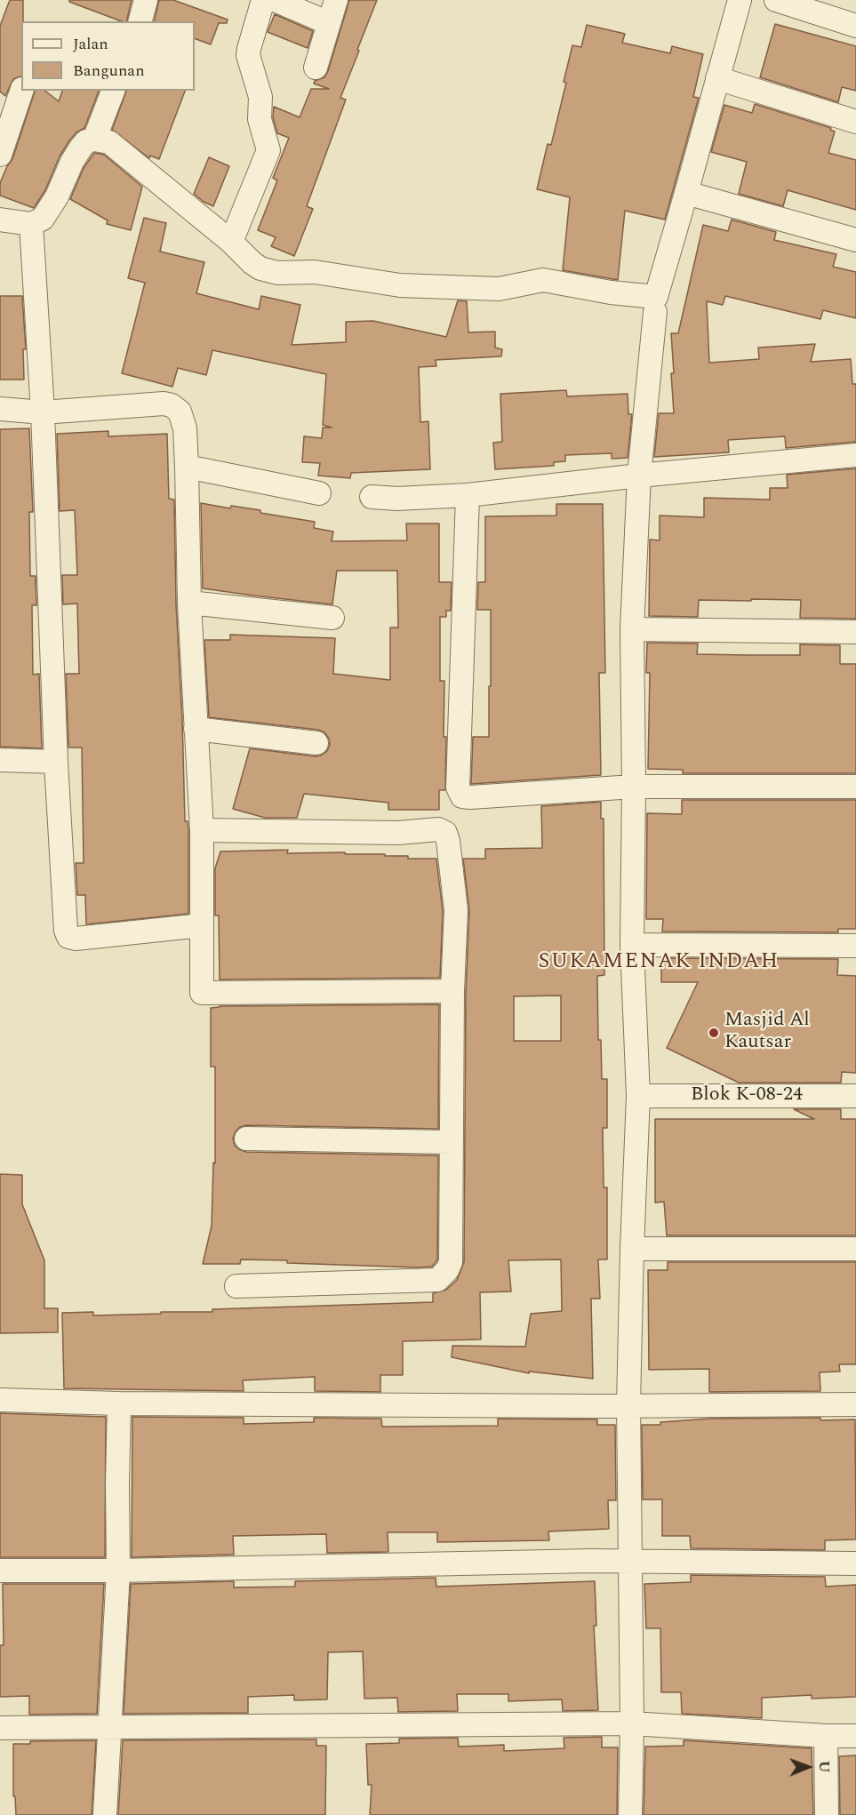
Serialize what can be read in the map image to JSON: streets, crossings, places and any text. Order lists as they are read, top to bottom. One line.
{"streets":{"street":["Blok K-08-24"]},"districts":["SUKAMENAK INDAH"],"places":["Masjid Al Kautsar"],"legend":["Jalan","Bangunan"],"north":"right"}
